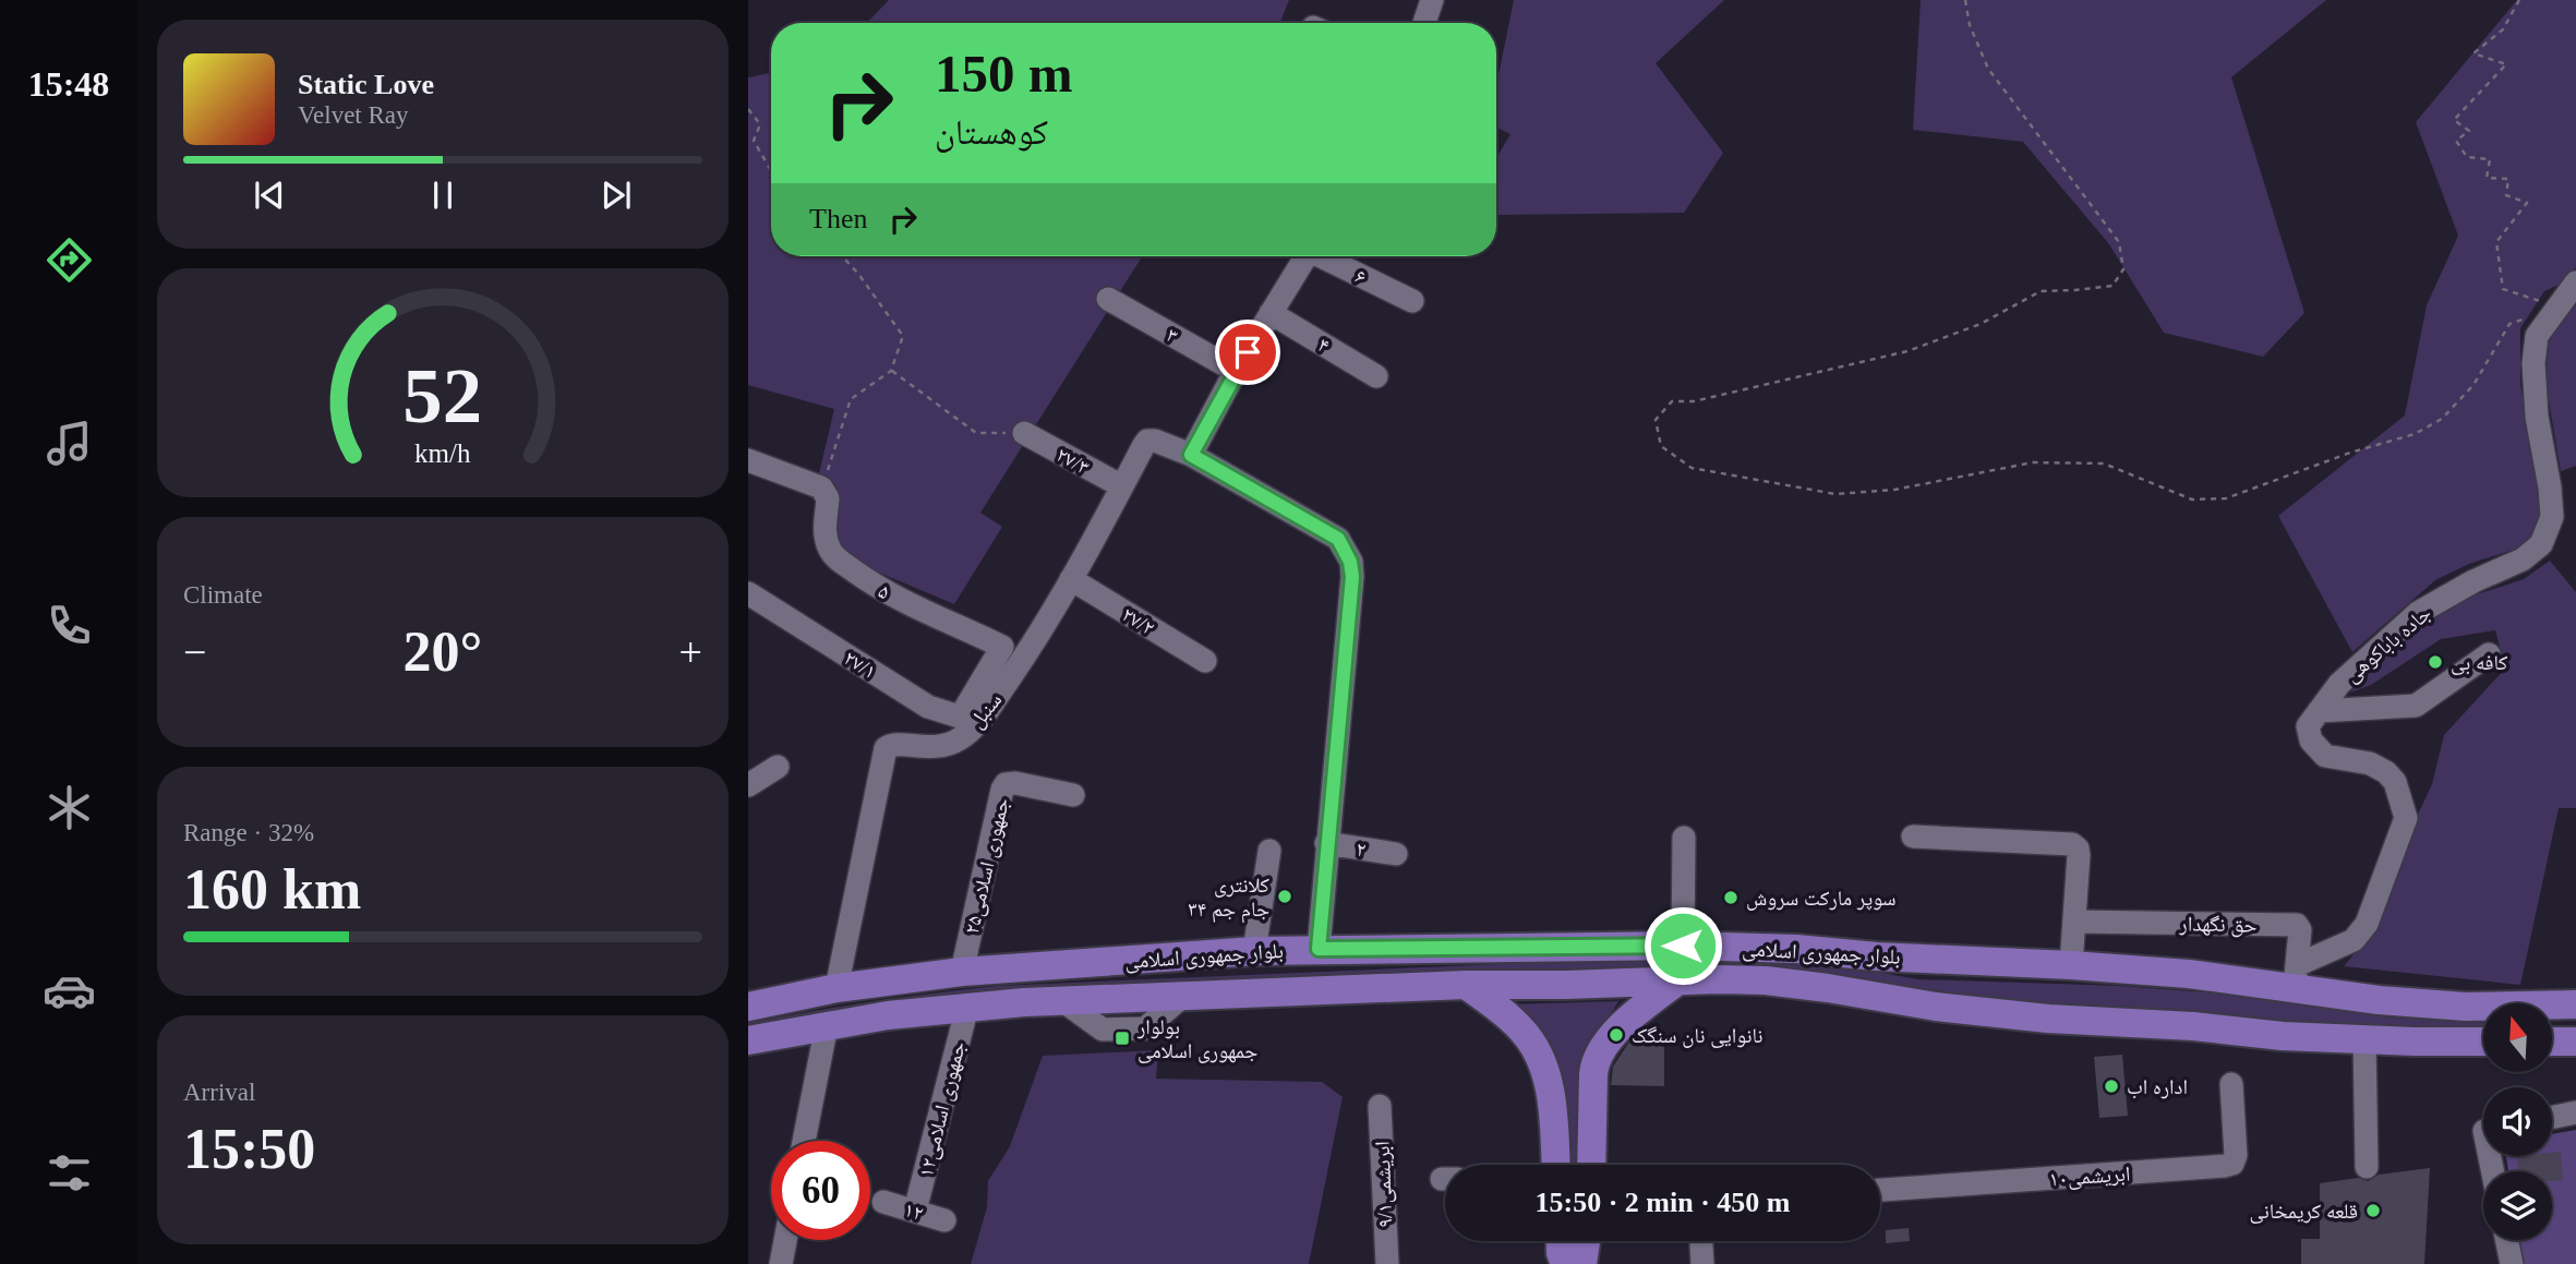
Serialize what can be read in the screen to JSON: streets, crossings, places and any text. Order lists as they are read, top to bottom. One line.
{"streets":{"main road":["بلوار جمهوری اسلامی"],"street":["۶","۳","۴","۲۷/۳","۵","۲۷/۲","جاده باباکوهی","۲۷/۱","سنبل","۲","جمهوری اسلامی۲۵","حق نگهدار","جمهوری اسلامی۱۲","ابریشمی۱۰","۹/۱ابریشمی","۱۲"]},"crossings":[["۲۷/۳","سنبل"],["۵","۲۷/۱"],["۵","سنبل"],["۲۷/۲","سنبل"],["۲۷/۱","سنبل"],["سنبل","بلوار جمهوری اسلامی"],["جمهوری اسلامی۲۵","بلوار جمهوری اسلامی"],["حق نگهدار","بلوار جمهوری اسلامی"],["بلوار جمهوری اسلامی","جمهوری اسلامی۱۲"],["جمهوری اسلامی۱۲","۱۲"]],"places":{"other":["کافه بی","کلانتری ۳۴ جام جم","سوپر مارکت سروش","نانوایی نان سنگک","اداره اب","قلعه کریمخانی"],"transit":["بولوار جمهوری اسلامی"]},"north":"top","page":{"tabs":"15:48","turn":["150 m","کوهستان"],"song":["Static Love","Velvet Ray"],"then":"Then","tile":["Climate",["Range · 32%","160 km"],["Arrival","15:50"]],"heat":["−","20°","+"],"limit":"60","trip":"15:50 · 2 min · 450 m","gauge":["52","km/h"]}}
